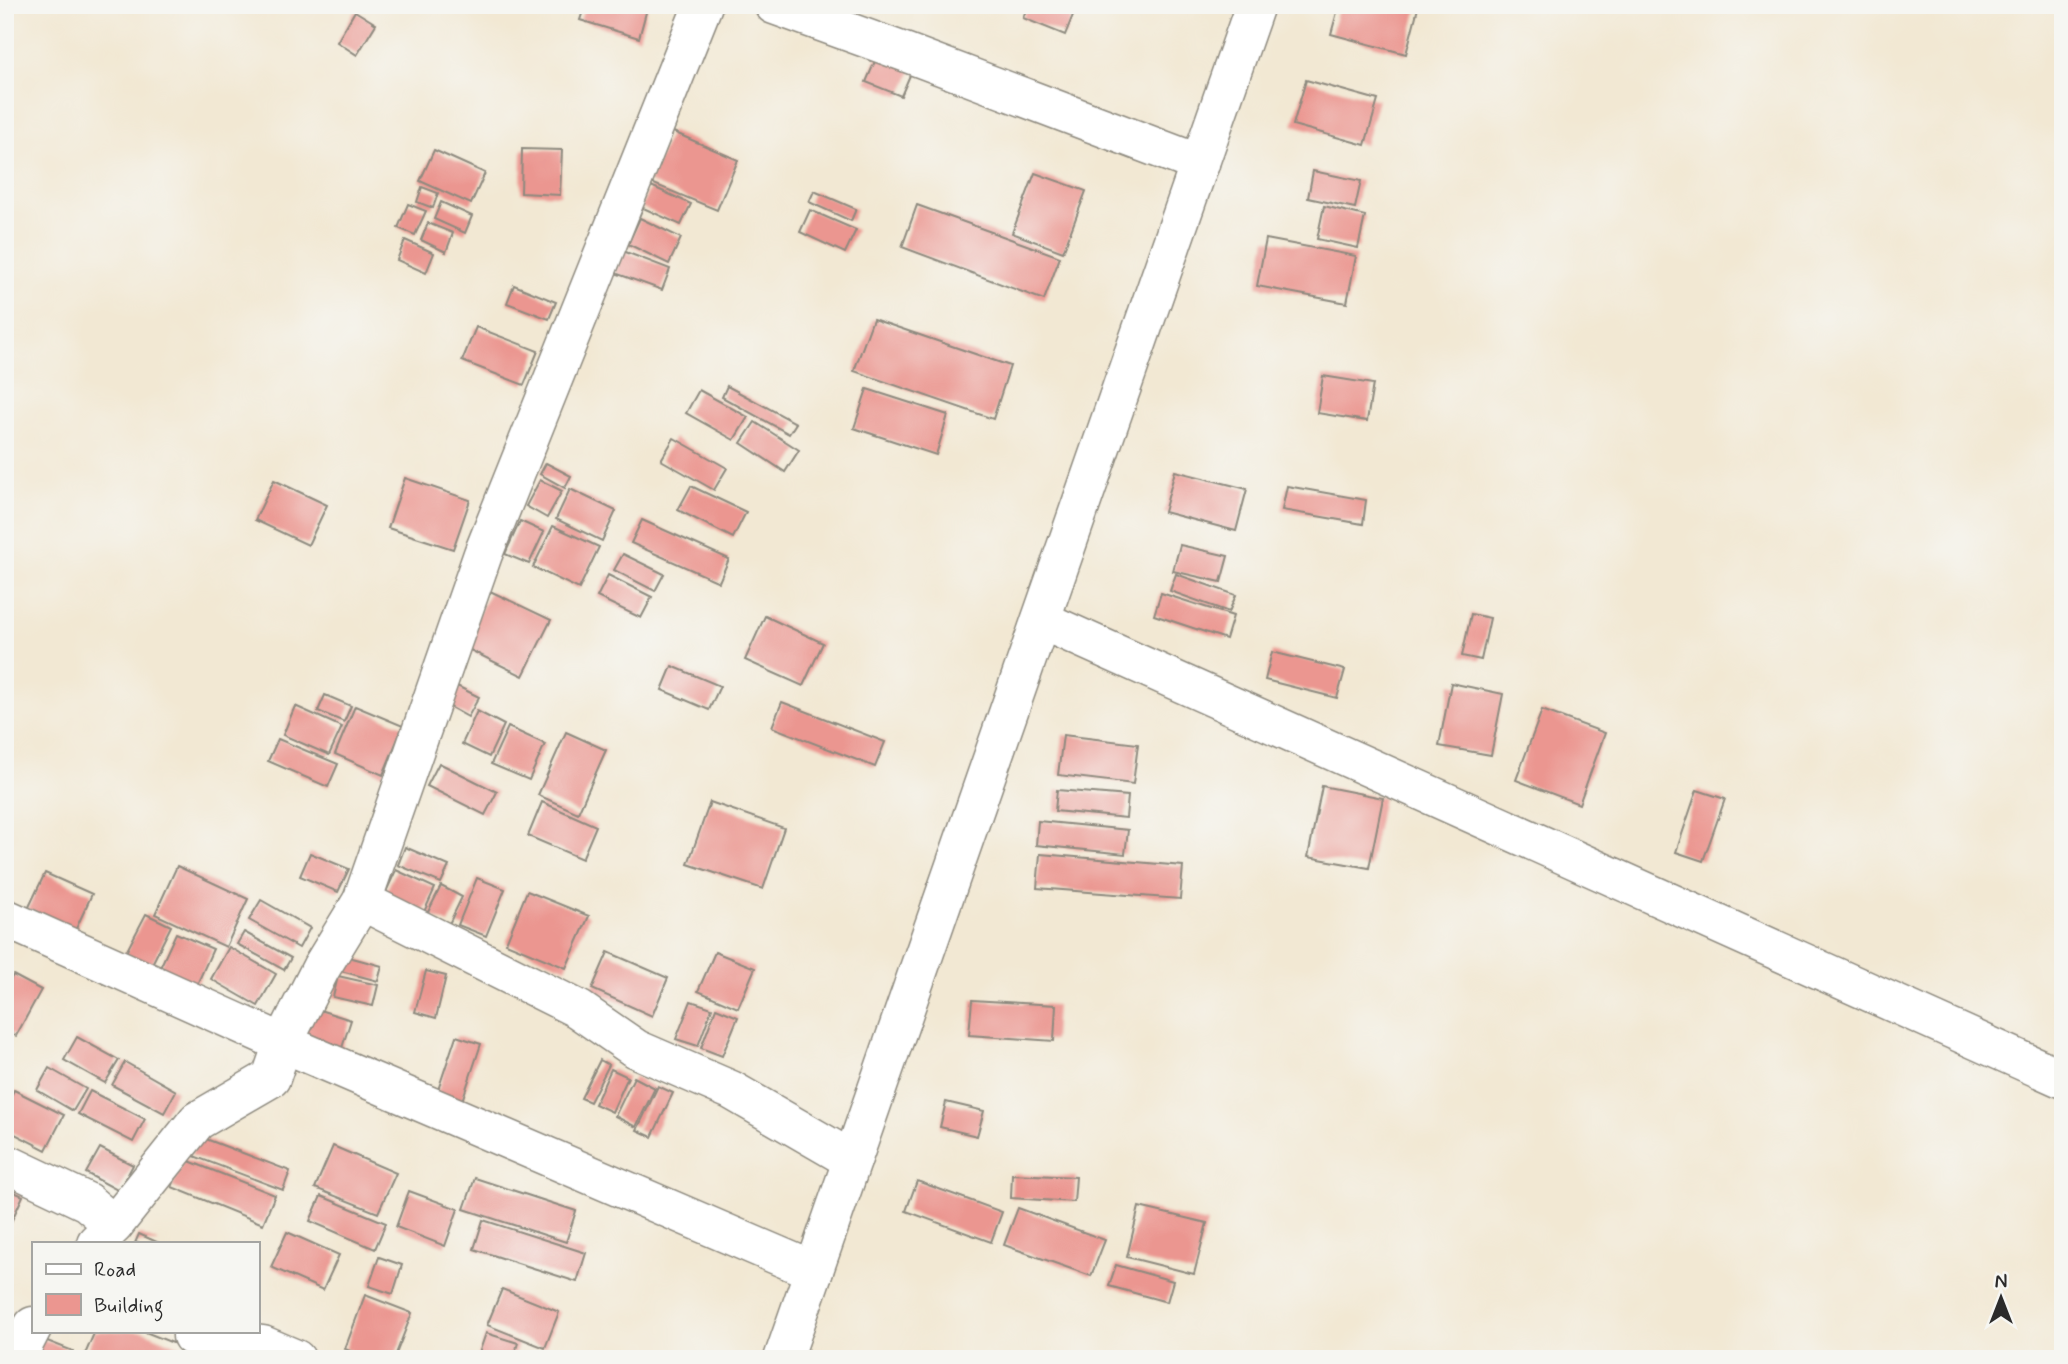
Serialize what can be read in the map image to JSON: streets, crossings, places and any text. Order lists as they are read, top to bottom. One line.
{"legend":["Road","Building"],"north":"top"}
